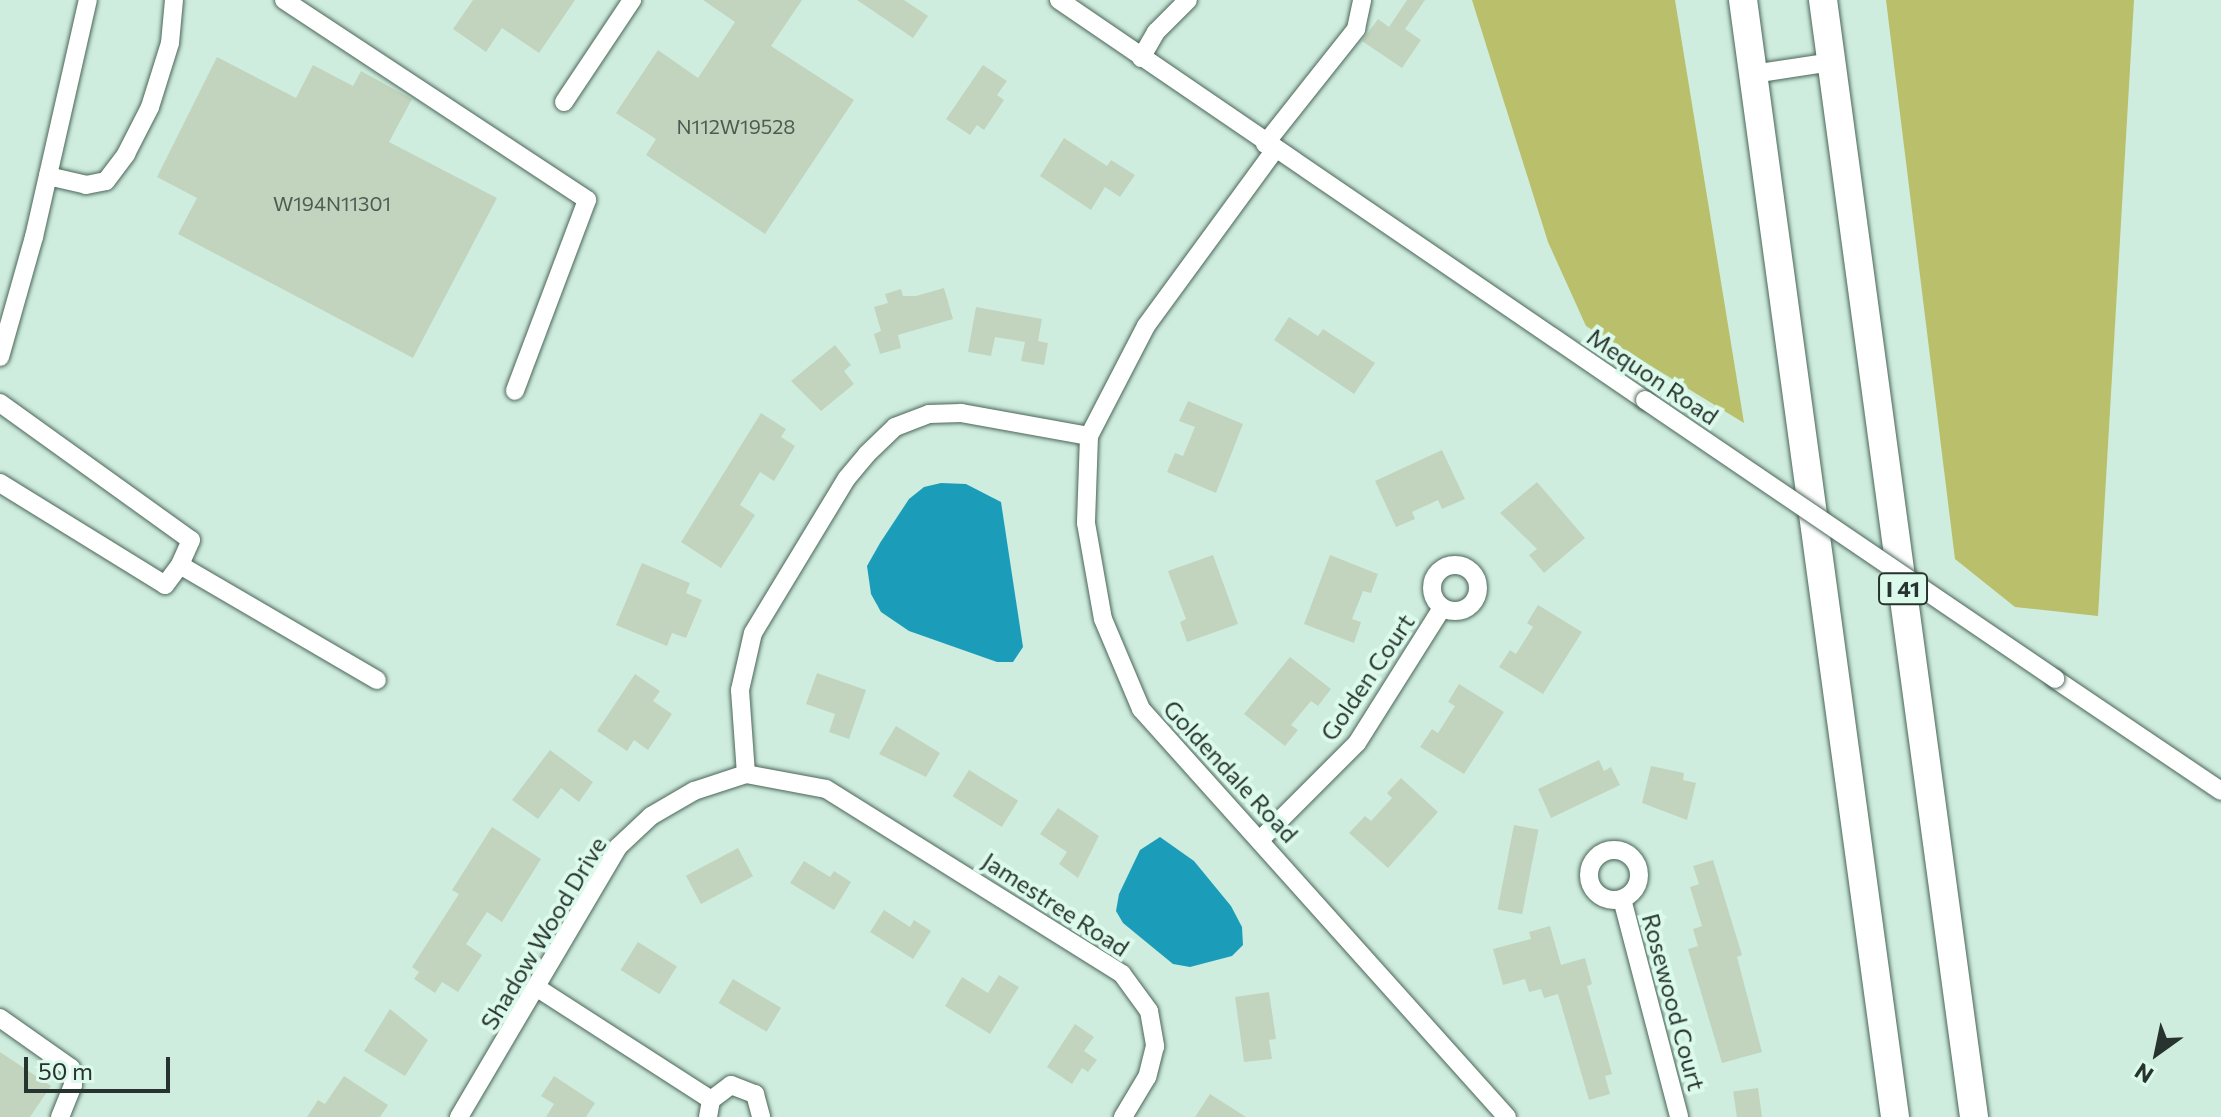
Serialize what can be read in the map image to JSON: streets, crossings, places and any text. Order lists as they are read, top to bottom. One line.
{"streets":{"highway":["I 41"],"street":["Mequon Road","Golden Court","Goldendale Road","Jamestree Road","Shadow Wood Drive","Rosewood Court"]},"crossings":[["Mequon Road","Goldendale Road"],["Golden Court","Goldendale Road"],["Jamestree Road","Shadow Wood Drive"]],"house_numbers":["N112W19528","W194N11301"],"scale_bar":"50 m","north":"bottom left"}
